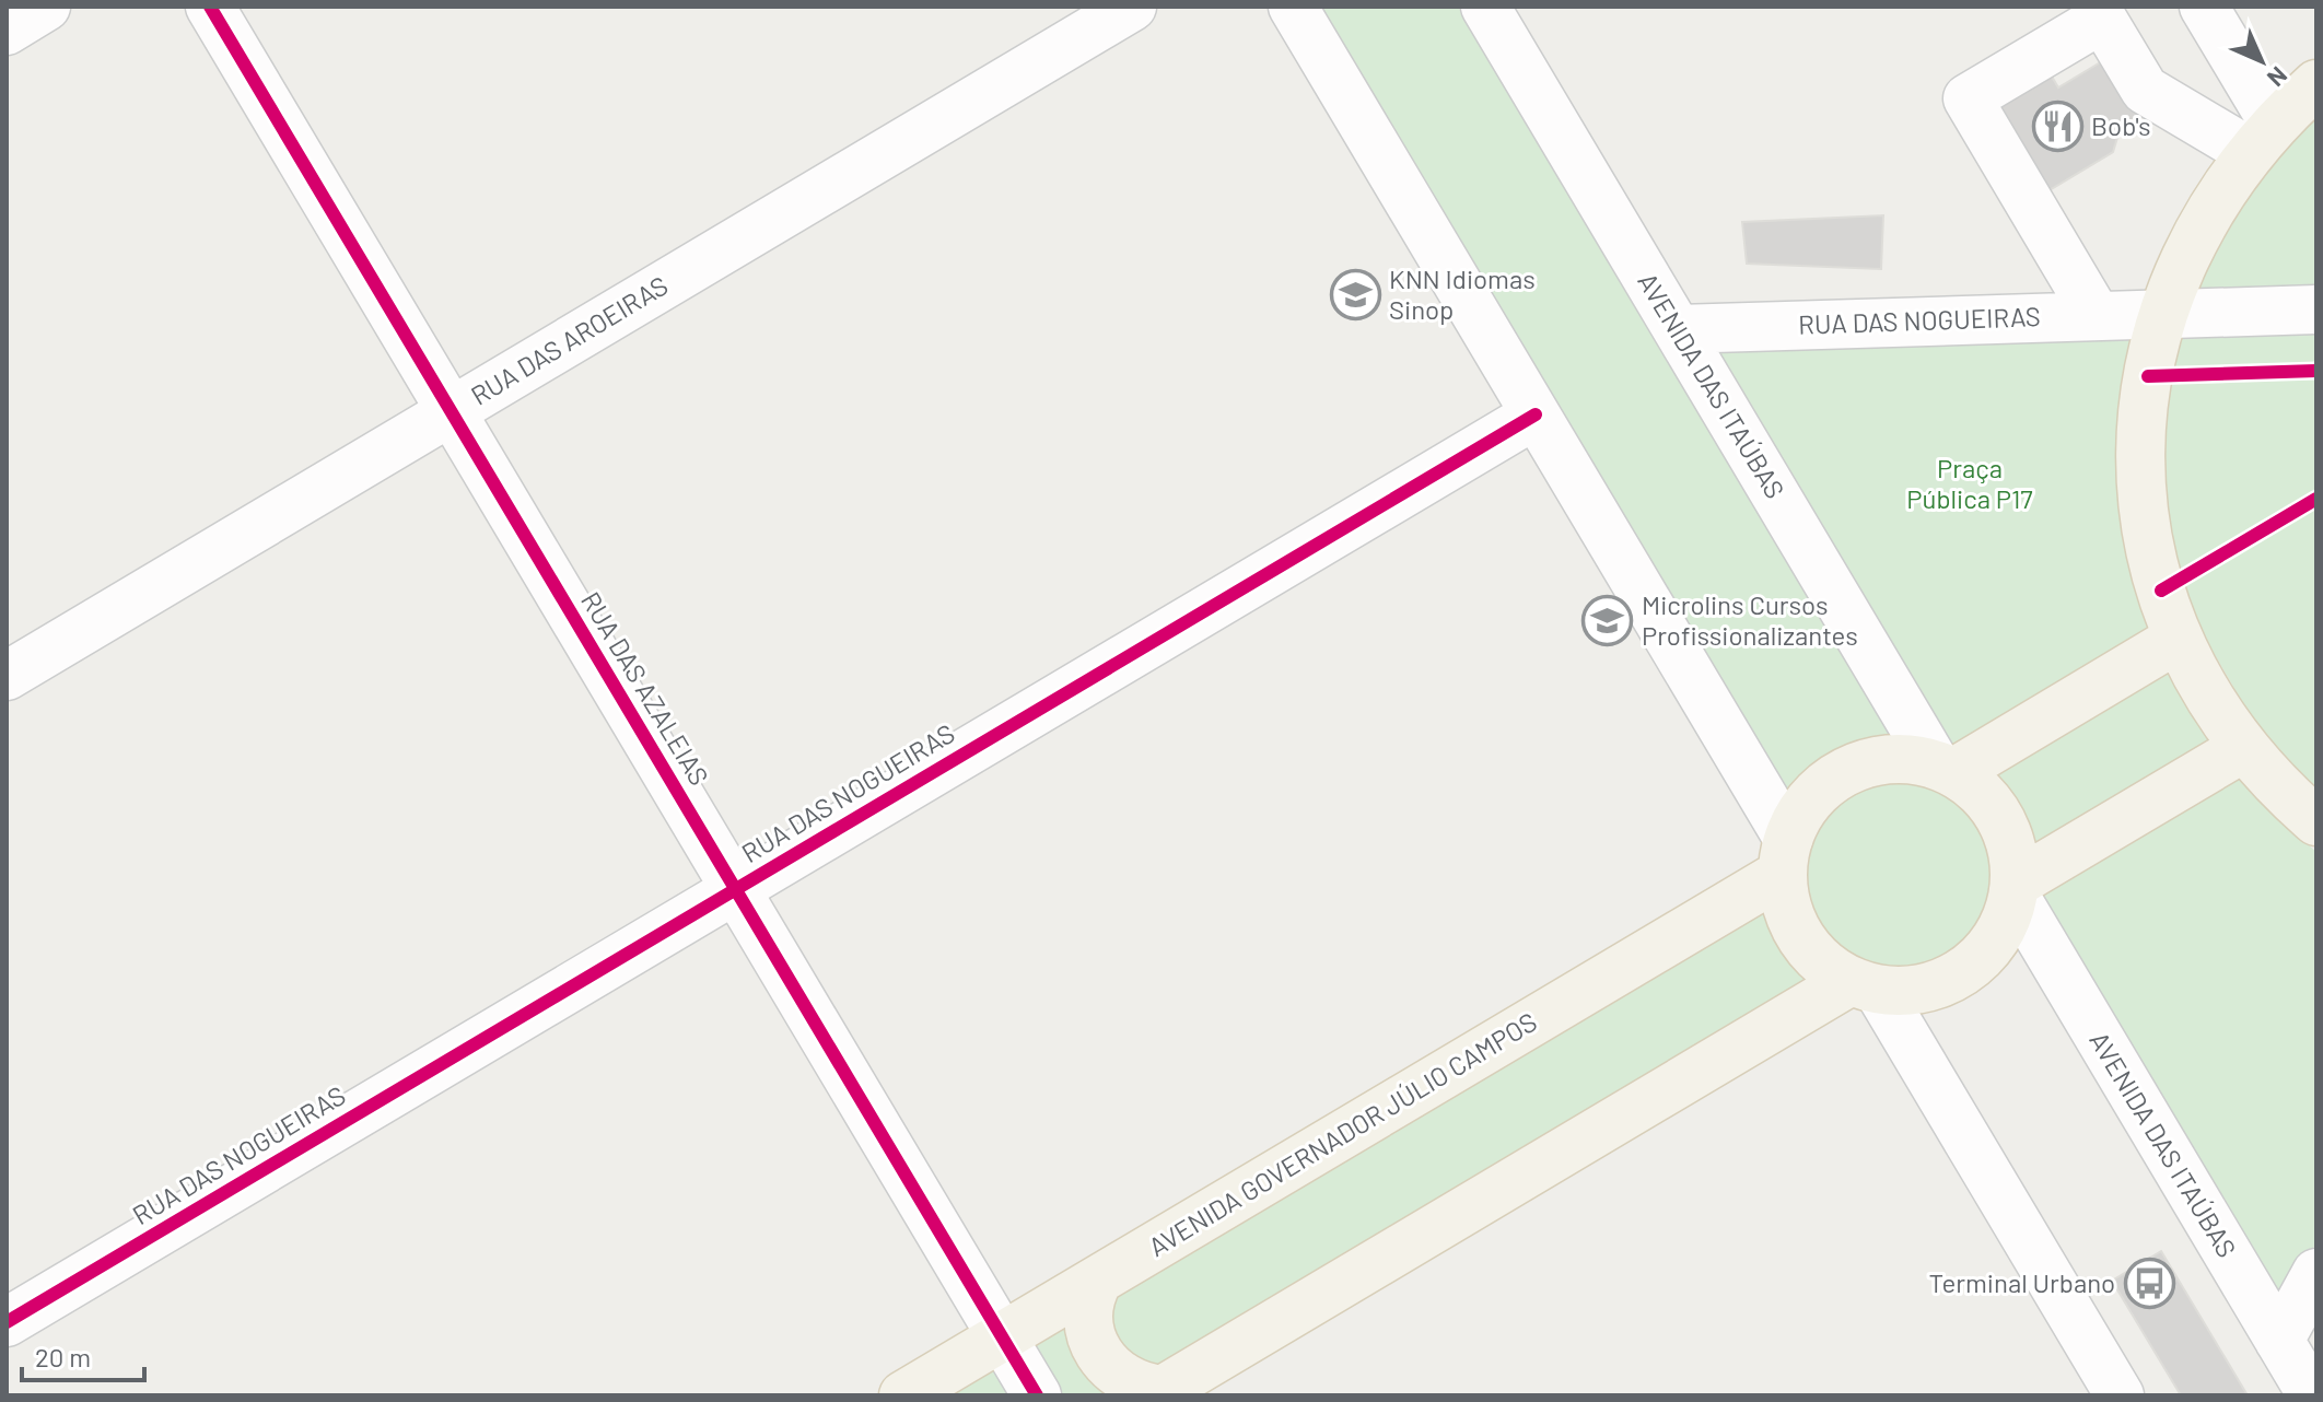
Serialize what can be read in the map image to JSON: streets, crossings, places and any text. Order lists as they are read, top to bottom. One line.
{"streets":{"main road":["AVENIDA GOVERNADOR JÚLIO CAMPOS"],"street":["RUA DAS NOGUEIRAS","RUA DAS AROEIRAS","AVENIDA DAS ITAÚBAS","RUA DAS AZALEIAS"]},"crossings":[["RUA DAS NOGUEIRAS","AVENIDA DAS ITAÚBAS"],["RUA DAS NOGUEIRAS","RUA DAS AZALEIAS"],["RUA DAS AROEIRAS","RUA DAS AZALEIAS"],["AVENIDA DAS ITAÚBAS","AVENIDA GOVERNADOR JÚLIO CAMPOS"],["RUA DAS AZALEIAS","AVENIDA GOVERNADOR JÚLIO CAMPOS"]],"parks":["Praça Pública P17"],"places":{"restaurant":["Bob's"],"school or university":["KNN Idiomas Sinop","Microlins Cursos Profissionalizantes"],"bus stop":["Terminal Urbano"]},"scale_bar":"20 m","north":"bottom right"}
